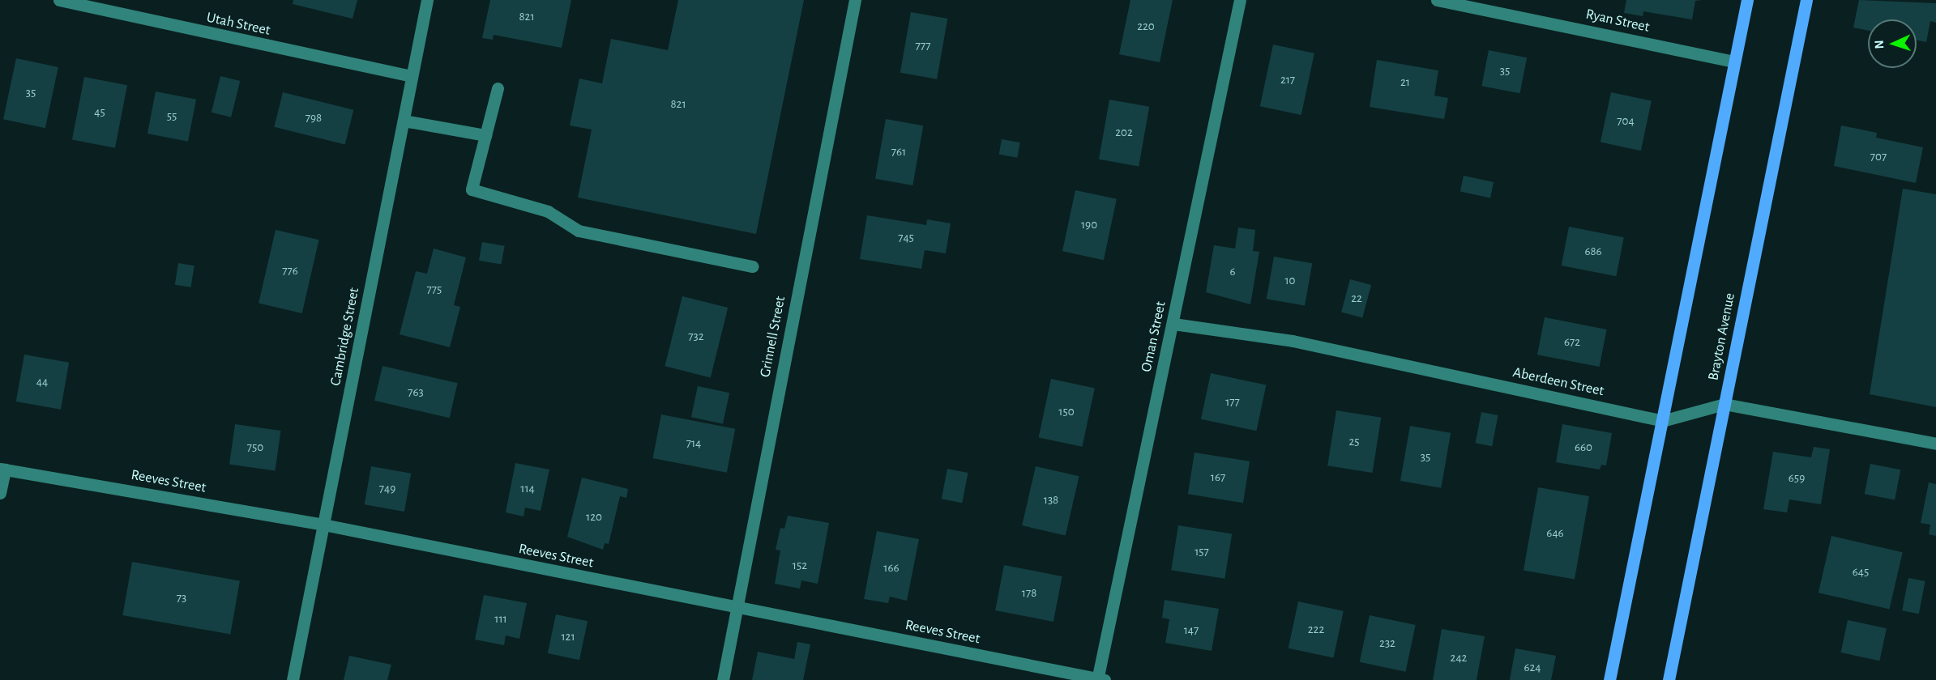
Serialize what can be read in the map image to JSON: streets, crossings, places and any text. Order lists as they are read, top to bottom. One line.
{"streets":{"main road":["Brayton Avenue"],"street":["Ryan Street","Utah Street","Cambridge Street","Grinnell Street","Oman Street","Aberdeen Street","Reeves Street"]},"crossings":[["Utah Street","Cambridge Street"],["Cambridge Street","Reeves Street"],["Grinnell Street","Reeves Street"],["Oman Street","Aberdeen Street"],["Oman Street","Reeves Street"],["Brayton Avenue","Aberdeen Street"]],"house_numbers":["821","220","777","35","217","21","35","821","45","55","798","704","202","761","707","190","745","686","776","6","10","775","22","732","672","44","763","177","150","25","714","750","660","35","167","659","749","114","138","120","646","157","152","166","645","178","73","111","222","147","121","232","242","624"],"north":"left"}
